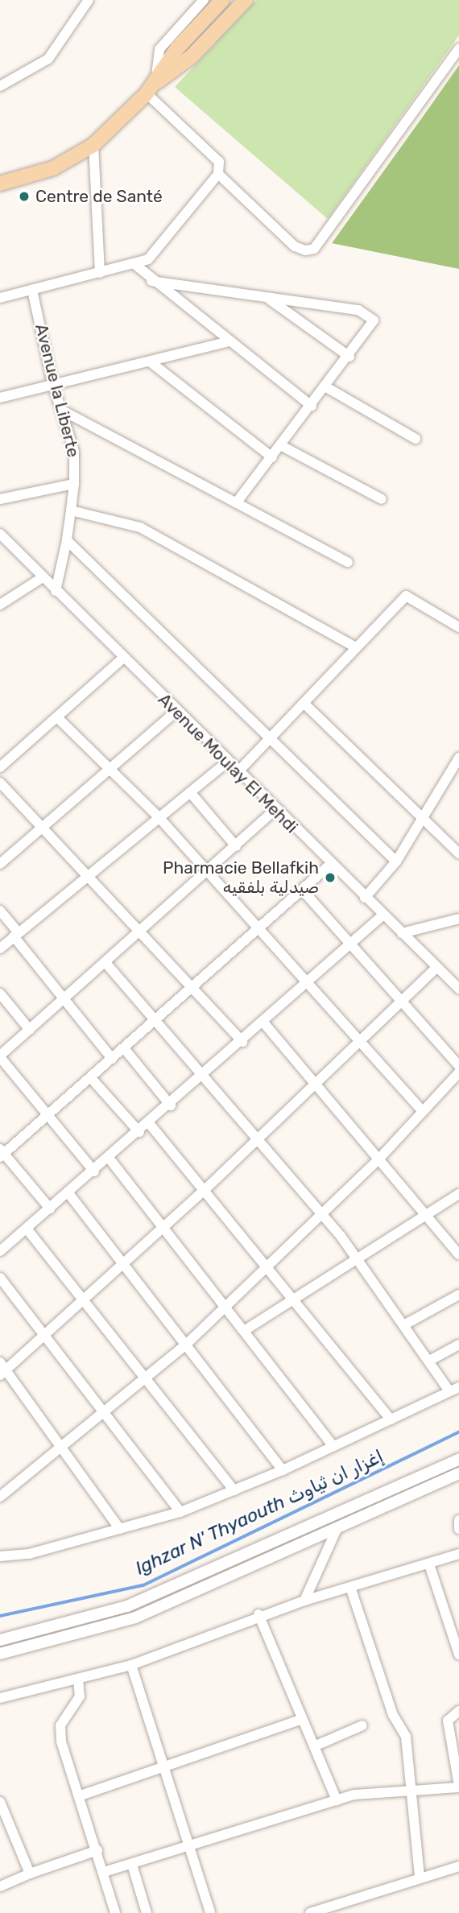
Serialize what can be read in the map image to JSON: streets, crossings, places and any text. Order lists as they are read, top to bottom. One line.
{"streets":{"street":["Avenue la Liberte","Avenue Moulay El Mehdi"]},"crossings":[["Avenue la Liberte","Avenue Moulay El Mehdi"]],"water":["Ighzar N' Thyaouth إغزار ان ثياوث"],"places":["Centre de Santé","Pharmacie Bellafkih صيدلية بلفقيه"]}
